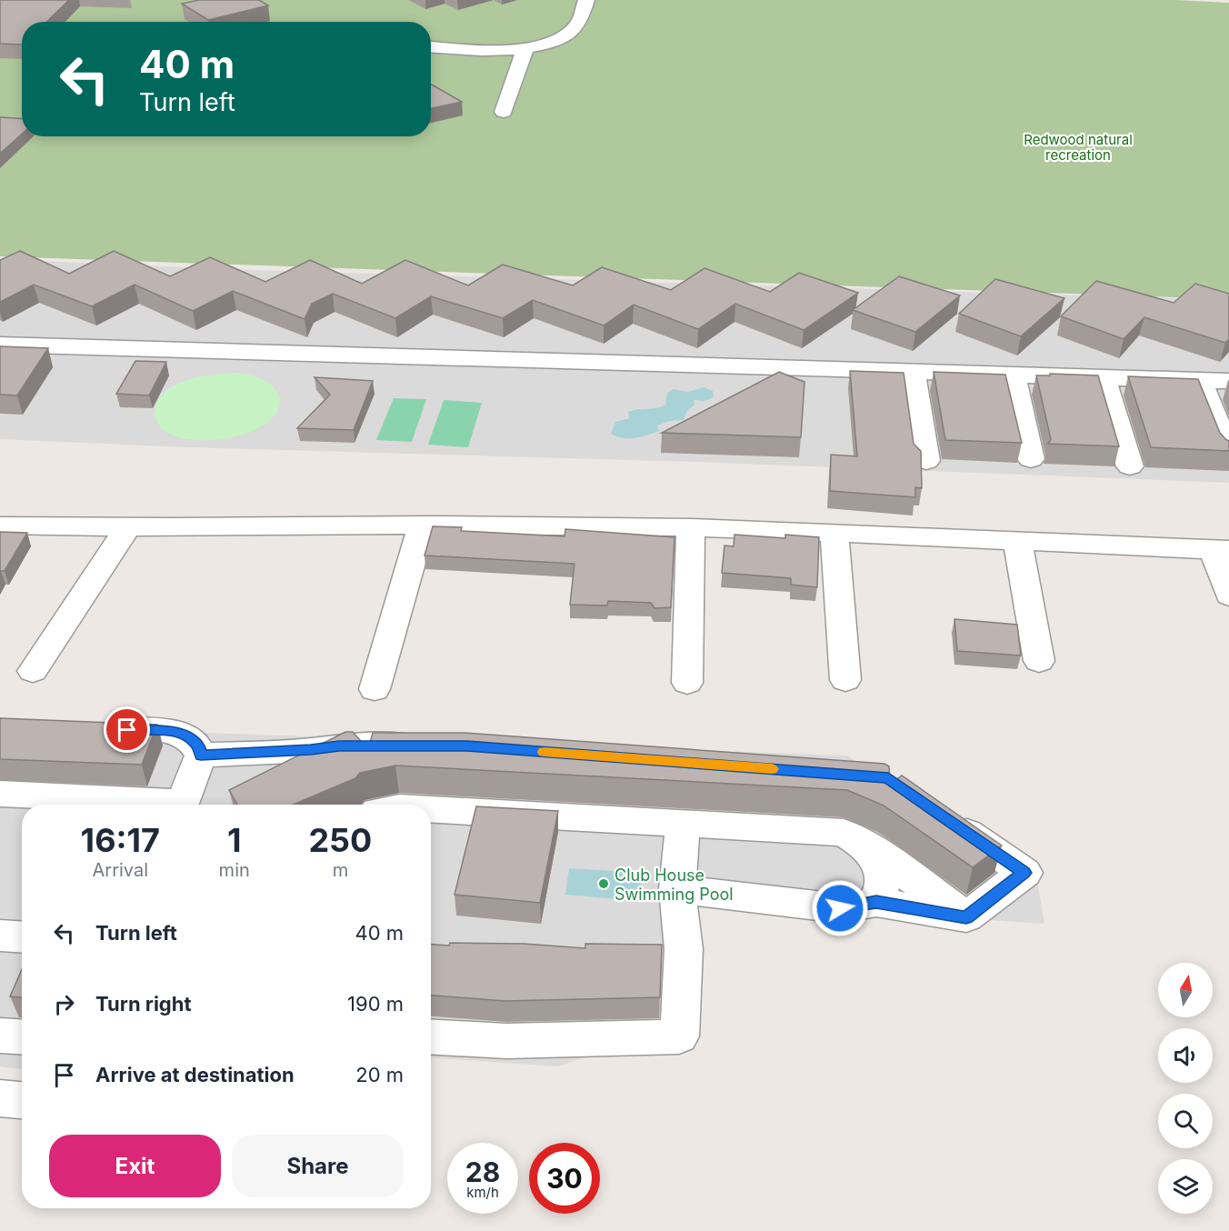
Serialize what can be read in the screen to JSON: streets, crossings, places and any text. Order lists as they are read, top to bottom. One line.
{"parks":["Redwood natural recreation"],"places":["Club House Swimming Pool"],"north":"top","page":{"turn":["40 m","Turn left"],"eta":["16:17","Arrival","1","min","250","m"],"list":[{"name":"Turn left","value":"40 m"},{"name":"Turn right","value":"190 m"},{"name":"Arrive at destination","value":"20 m"}],"buttons":["Exit","Share"],"speed":"28 km/h","limit":"30"}}
